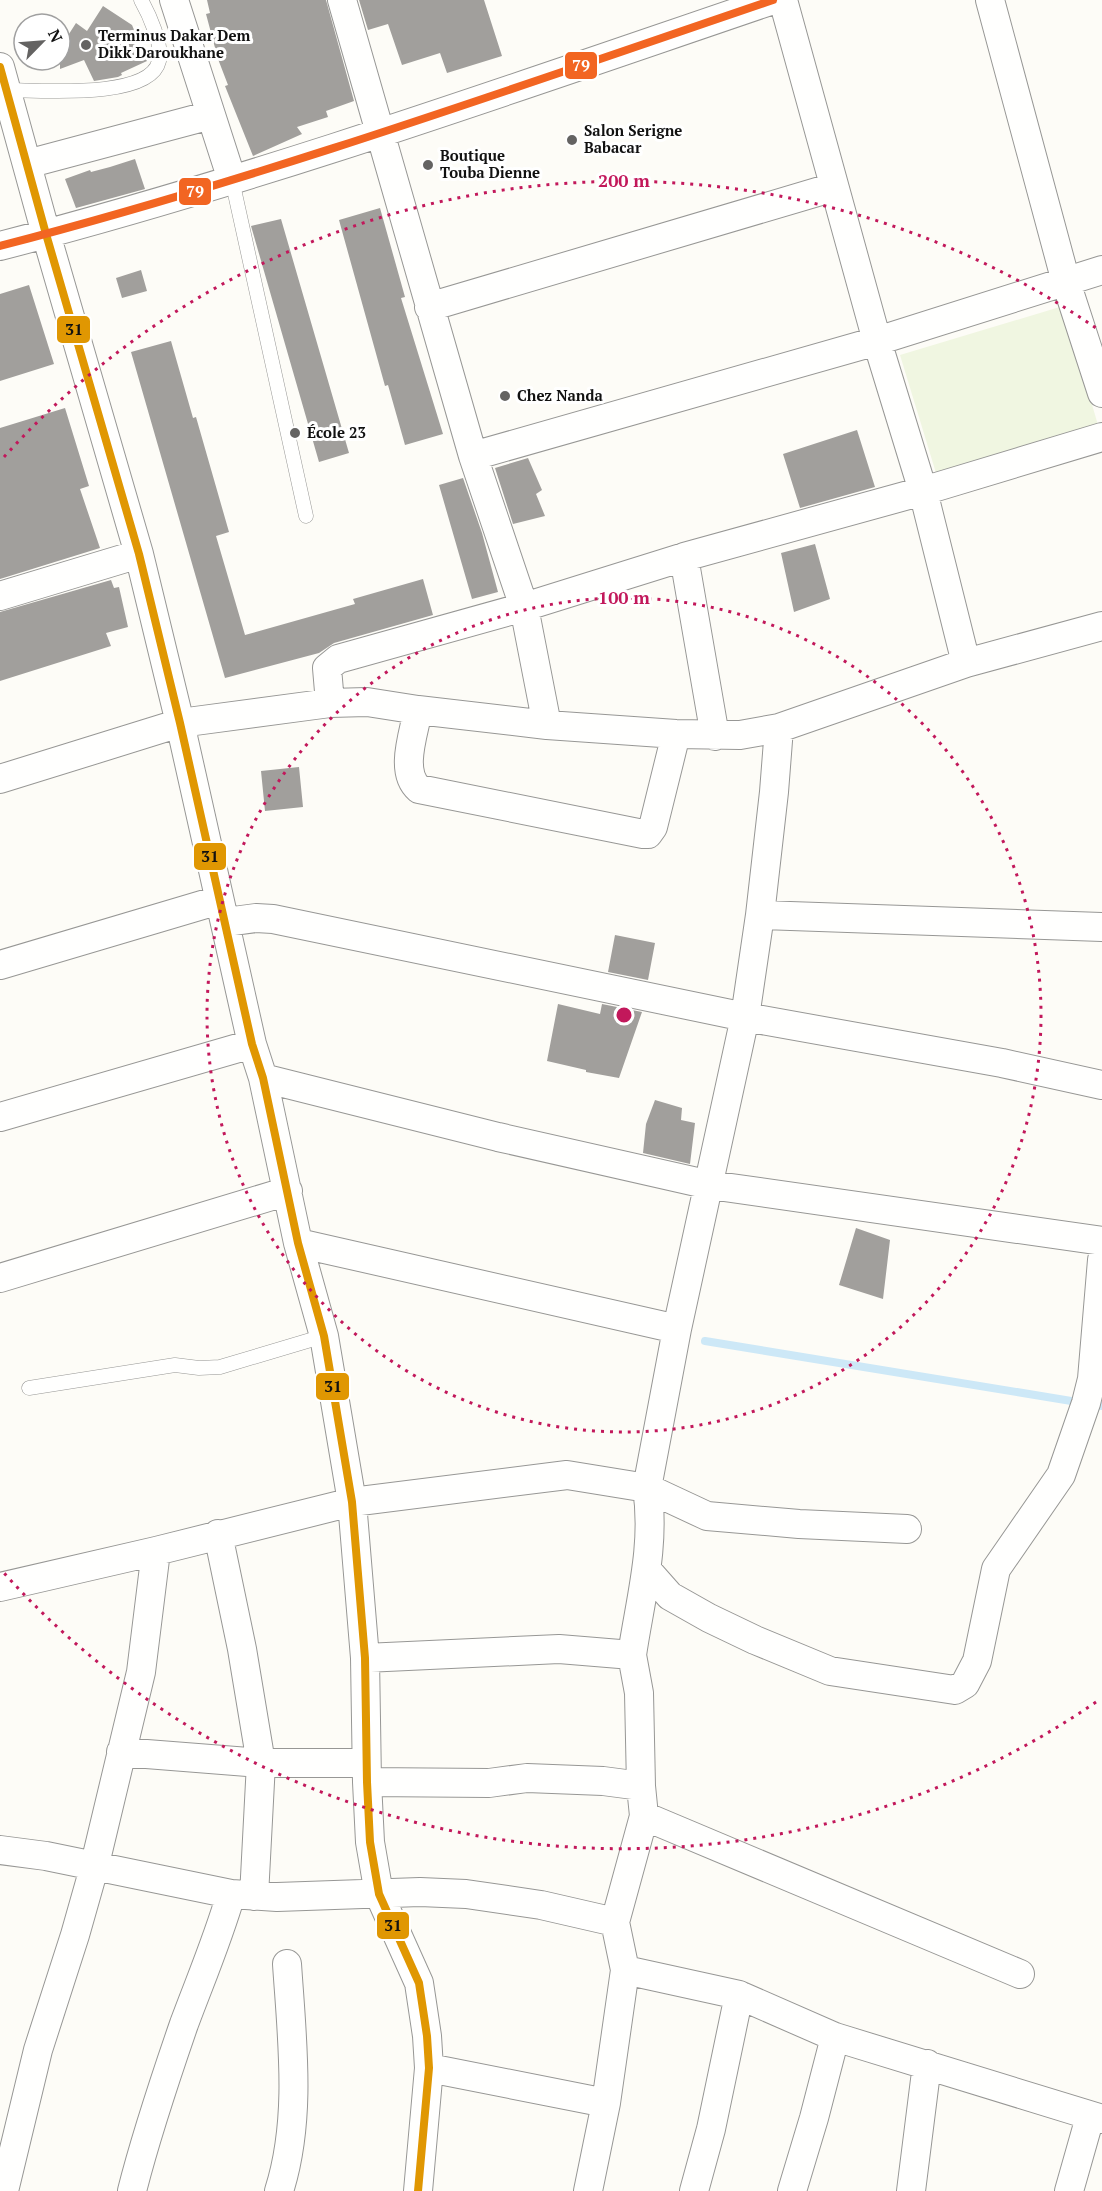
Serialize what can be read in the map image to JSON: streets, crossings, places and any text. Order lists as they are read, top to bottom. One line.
{"places":["Terminus Dakar Dem Dikk Daroukhane","Salon Serigne Babacar","Boutique Touba Dienne","Chez Nanda","École 23"],"lines":["transit line 79","transit line 31"],"north":"top right","rings":["200 m","100 m"]}
